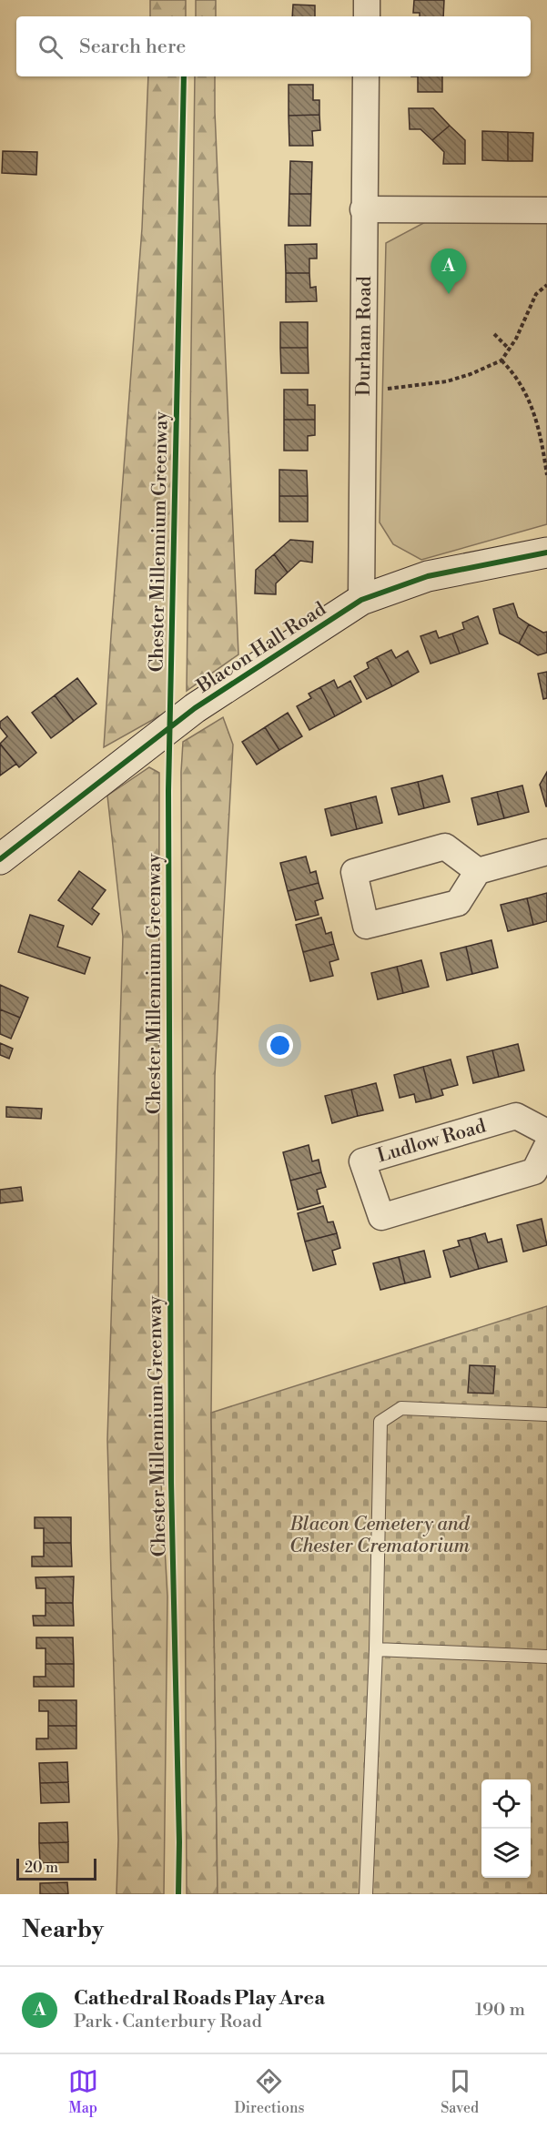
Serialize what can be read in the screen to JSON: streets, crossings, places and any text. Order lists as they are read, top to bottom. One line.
{"streets":{"street":["Durham Road","Blacon Hall Road","Ludlow Road"],"cycle path":["Chester Millennium Greenway"]},"crossings":[["Durham Road","Blacon Hall Road"]],"parks":["Blacon Cemetery and Chester Crematorium"],"scale_bar":"20 m","page":{"search":"Search here","pins":"A","scale":"20 m","heading":"Nearby","list":[{"mark":"A","name":"Cathedral Roads Play Area","note":"Park · Canterbury Road","value":"190 m"}],"nav":["Map","Directions","Saved"]}}
